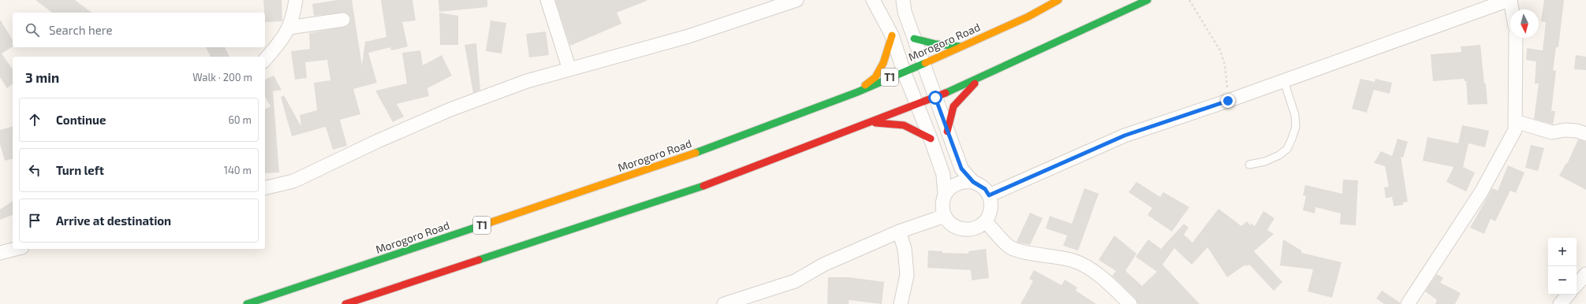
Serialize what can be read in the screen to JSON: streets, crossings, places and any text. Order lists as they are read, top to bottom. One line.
{"streets":{"highway":["Morogoro Road","T1"]},"north":"bottom","page":{"search":"Search here","heading":["3 min","Walk · 200 m"],"list":[["Continue","60 m"],["Turn left","140 m"],"Arrive at destination"],"map_buttons":["+","−"]}}
